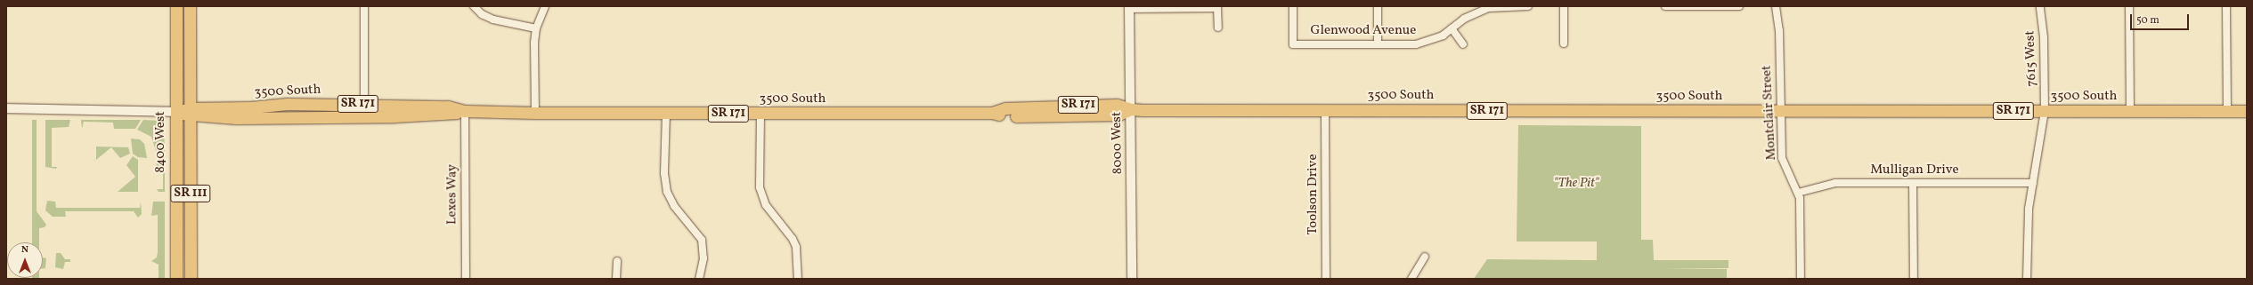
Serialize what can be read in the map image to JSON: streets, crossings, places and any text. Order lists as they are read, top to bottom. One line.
{"streets":{"main road":["3500 South","SR 171","8400 West","SR 111"],"street":["Glenwood Avenue","7615 West","Montclair Street","8000 West","Mulligan Drive","Lexes Way","Toolson Drive"]},"crossings":[["7615 West","3500 South"],["7615 West","Mulligan Drive"],["3500 South","Montclair Street"],["3500 South","8400 West"],["3500 South","8000 West"],["3500 South","SR 111"],["3500 South","Lexes Way"],["3500 South","Toolson Drive"],["Montclair Street","Mulligan Drive"]],"parks":["\"The Pit\""],"scale_bar":"50 m","north":"top"}
